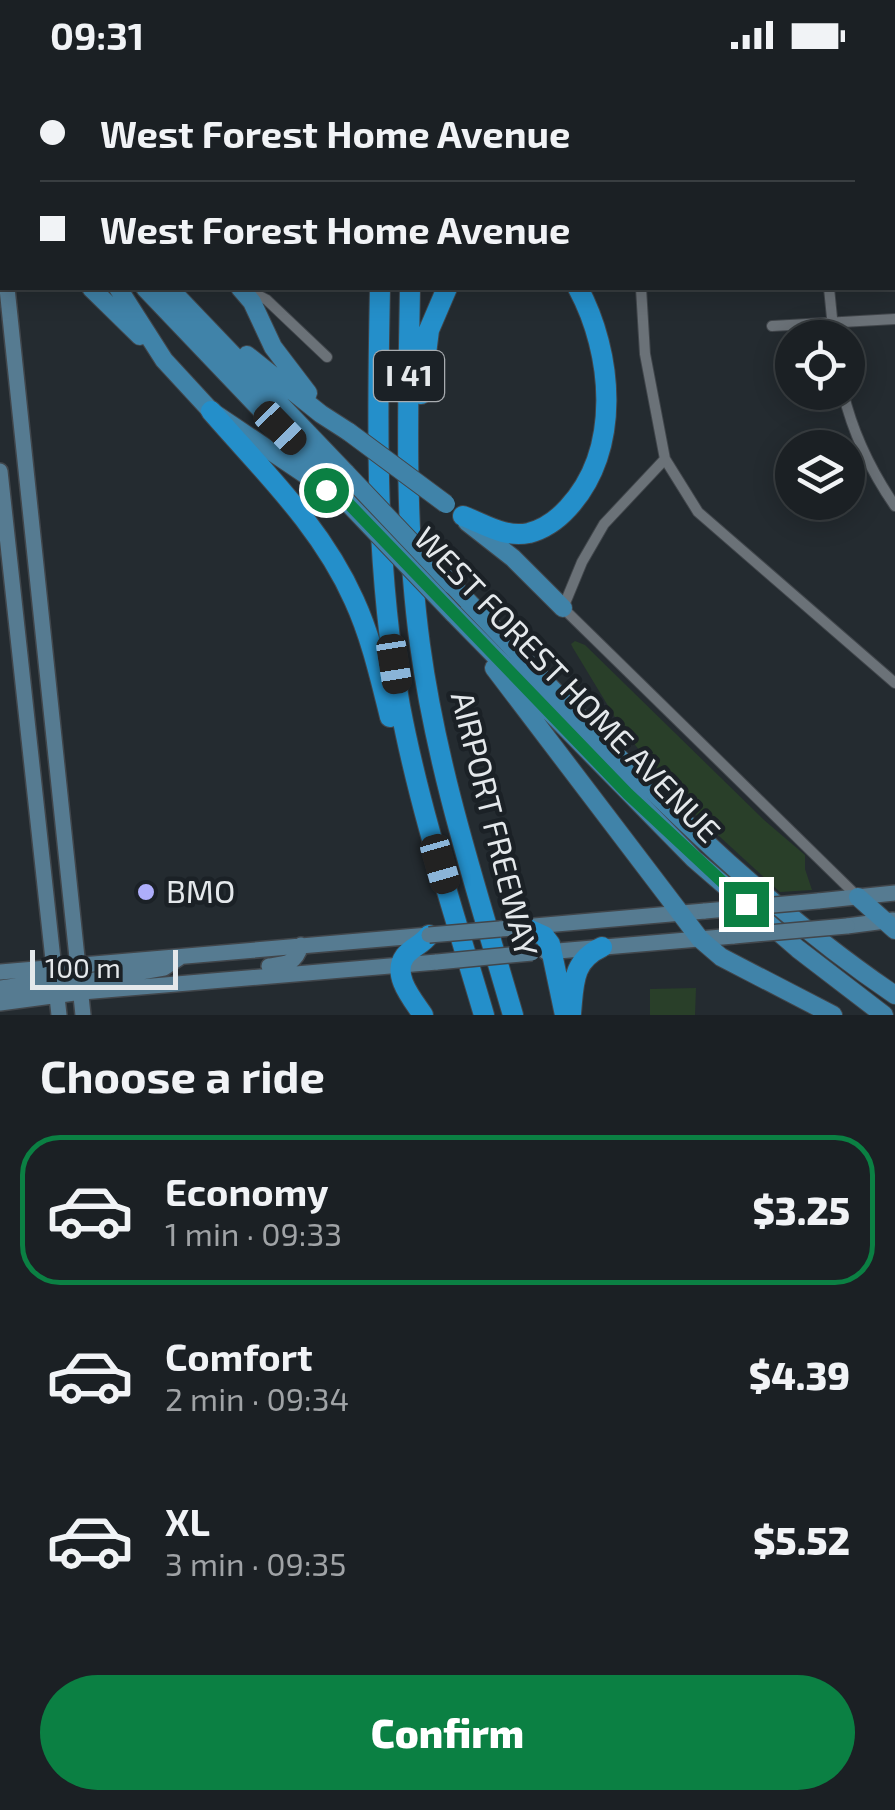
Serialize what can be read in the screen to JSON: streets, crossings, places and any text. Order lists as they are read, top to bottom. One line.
{"streets":{"highway":["I 41","AIRPORT FREEWAY"],"main road":["WEST FOREST HOME AVENUE"]},"places":["BMO"],"scale_bar":"100 m","page":{"status":"09:31","banner":["West Forest Home Avenue","West Forest Home Avenue"],"scale":"100 m","heading":"Choose a ride","list":[{"name":"Economy","note":"1 min · 09:33","value":"$3.25"},{"name":"Comfort","note":"2 min · 09:34","value":"$4.39"},{"name":"XL","note":"3 min · 09:35","value":"$5.52"}],"buttons":"Confirm"}}
